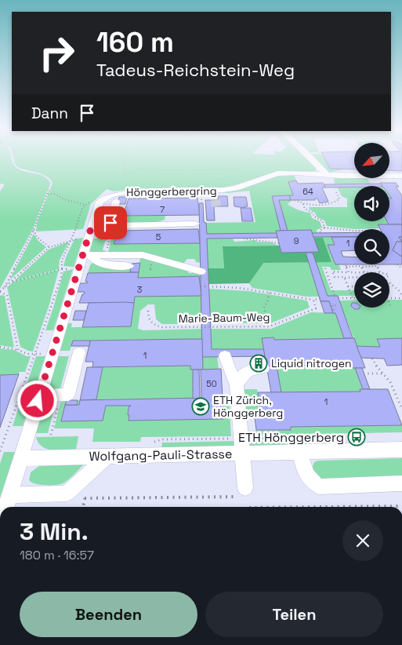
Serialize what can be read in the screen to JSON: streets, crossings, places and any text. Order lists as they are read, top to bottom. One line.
{"streets":{"street":["Hönggerbergring","Wolfgang-Pauli-Strasse"],"path":["Marie-Baum-Weg"]},"crossings":[["Hönggerbergring","Wolfgang-Pauli-Strasse"]],"places":{"building":["Liquid nitrogen"],"school or university":["ETH Zürich, Hönggerberg"],"bus stop":["ETH Hönggerberg"]},"house_numbers":["64","7","5","9","1","3","1","50","1"],"north":"bottom left","page":{"turn":["160 m","Tadeus-Reichstein-Weg"],"then":"Dann","heading":["3 Min.","180 m · 16:57"],"buttons":["Beenden","Teilen"]}}
